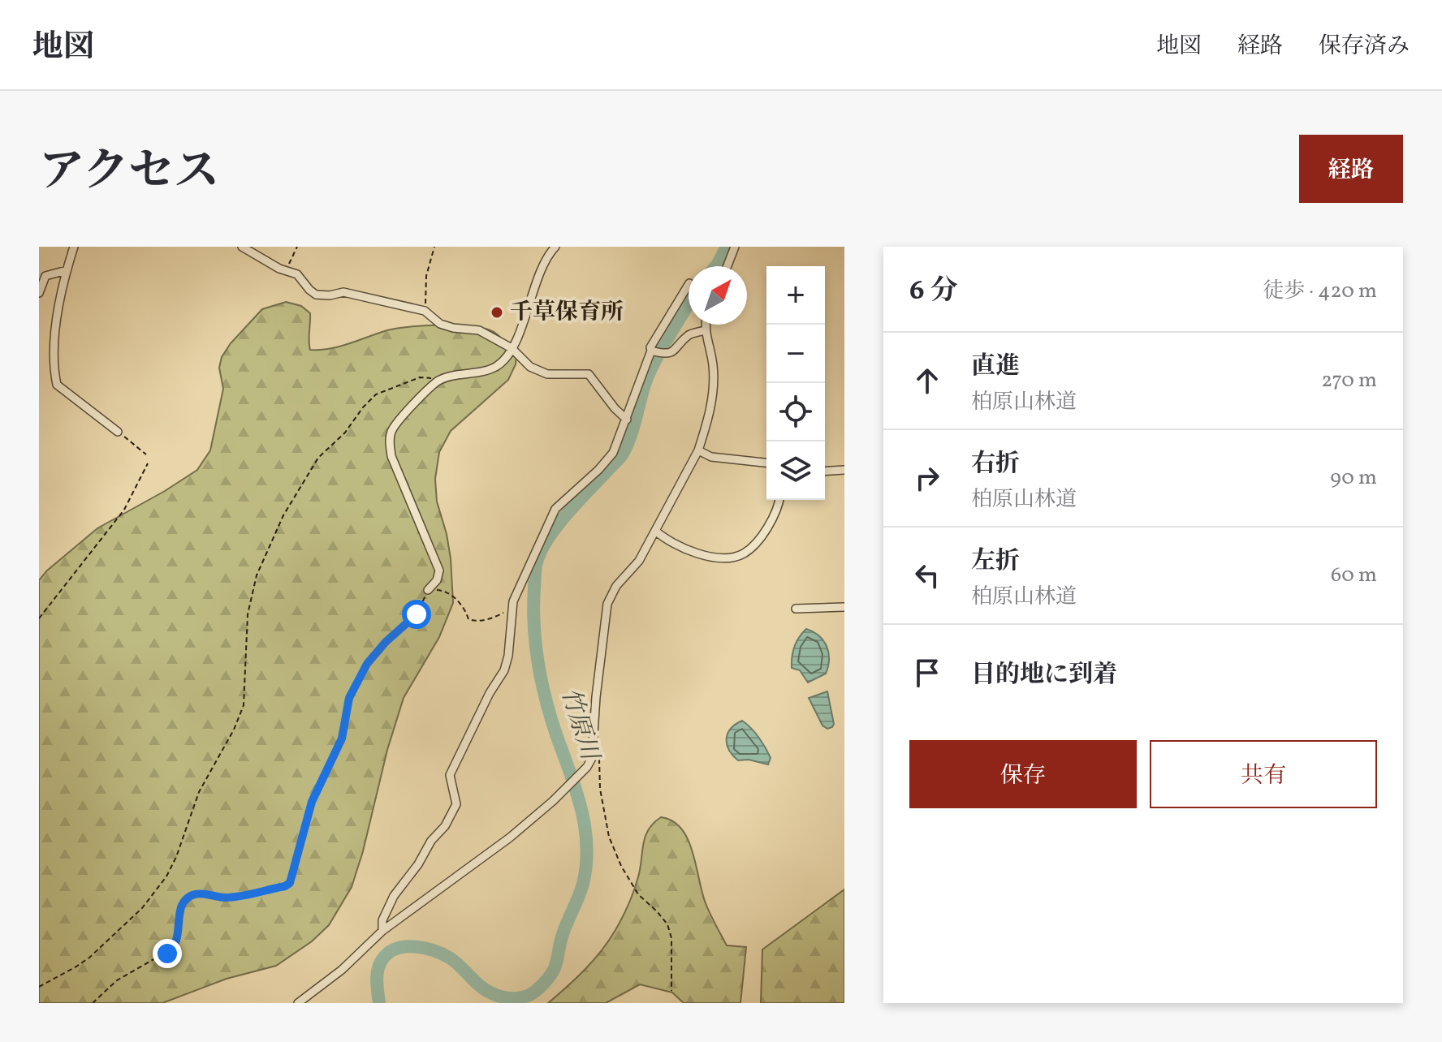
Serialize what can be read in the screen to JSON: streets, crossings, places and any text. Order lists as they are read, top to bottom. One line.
{"water":["竹原川"],"places":["千草保育所"],"north":"top right","page":{"header":"地図","nav":["地図","経路","保存済み"],"title":"アクセス","buttons":["経路",["保存","共有"]],"heading":["6 分","徒歩 · 420 m"],"map_buttons":["+","−"],"list":[["直進","柏原山林道","270 m"],["右折","柏原山林道","90 m"],["左折","柏原山林道","60 m"],"目的地に到着"]}}
